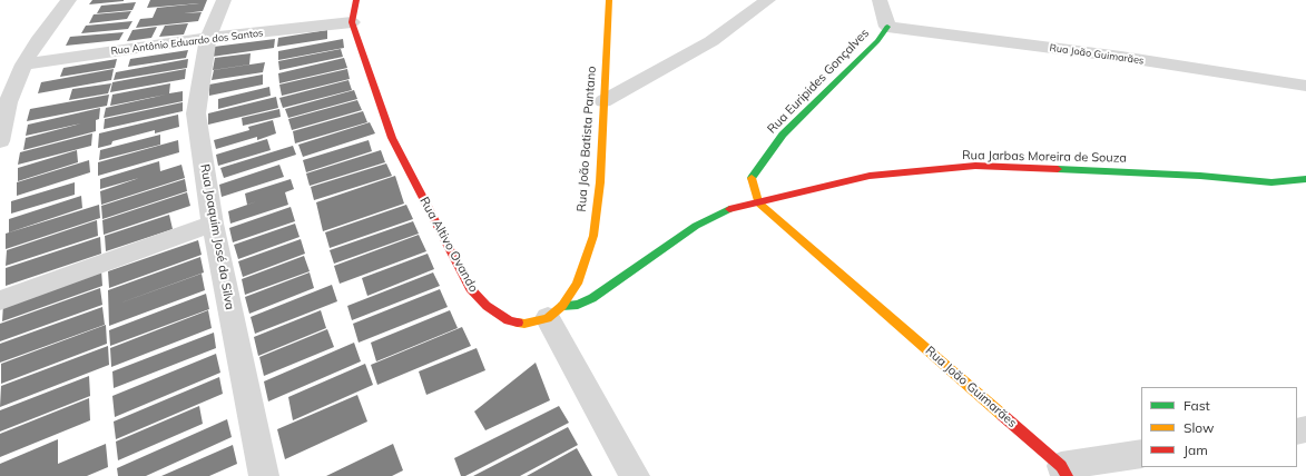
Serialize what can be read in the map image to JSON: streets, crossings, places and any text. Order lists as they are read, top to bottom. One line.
{"streets":{"street":["Rua Antônio Eduardo dos Santos","Rua João Guimarães","Rua Euripides Gonçalves","Rua João Batista Pantano","Rua Jarbas Moreira de Souza","Rua Joaquim José da Silva","Rua Altivo Ovando"]},"crossings":[["Rua Antônio Eduardo dos Santos","Rua Joaquim José da Silva"],["Rua Antônio Eduardo dos Santos","Rua Altivo Ovando"],["Rua João Guimarães","Rua Euripides Gonçalves"],["Rua João Guimarães","Rua Jarbas Moreira de Souza"],["Rua João Guimarães","Rua Altivo Ovando"],["Rua Euripides Gonçalves","Rua Jarbas Moreira de Souza"],["Rua Euripides Gonçalves","Rua Altivo Ovando"],["Rua João Batista Pantano","Rua Altivo Ovando"],["Rua Jarbas Moreira de Souza","Rua Altivo Ovando"]],"legend":["Fast","Slow","Jam"]}
